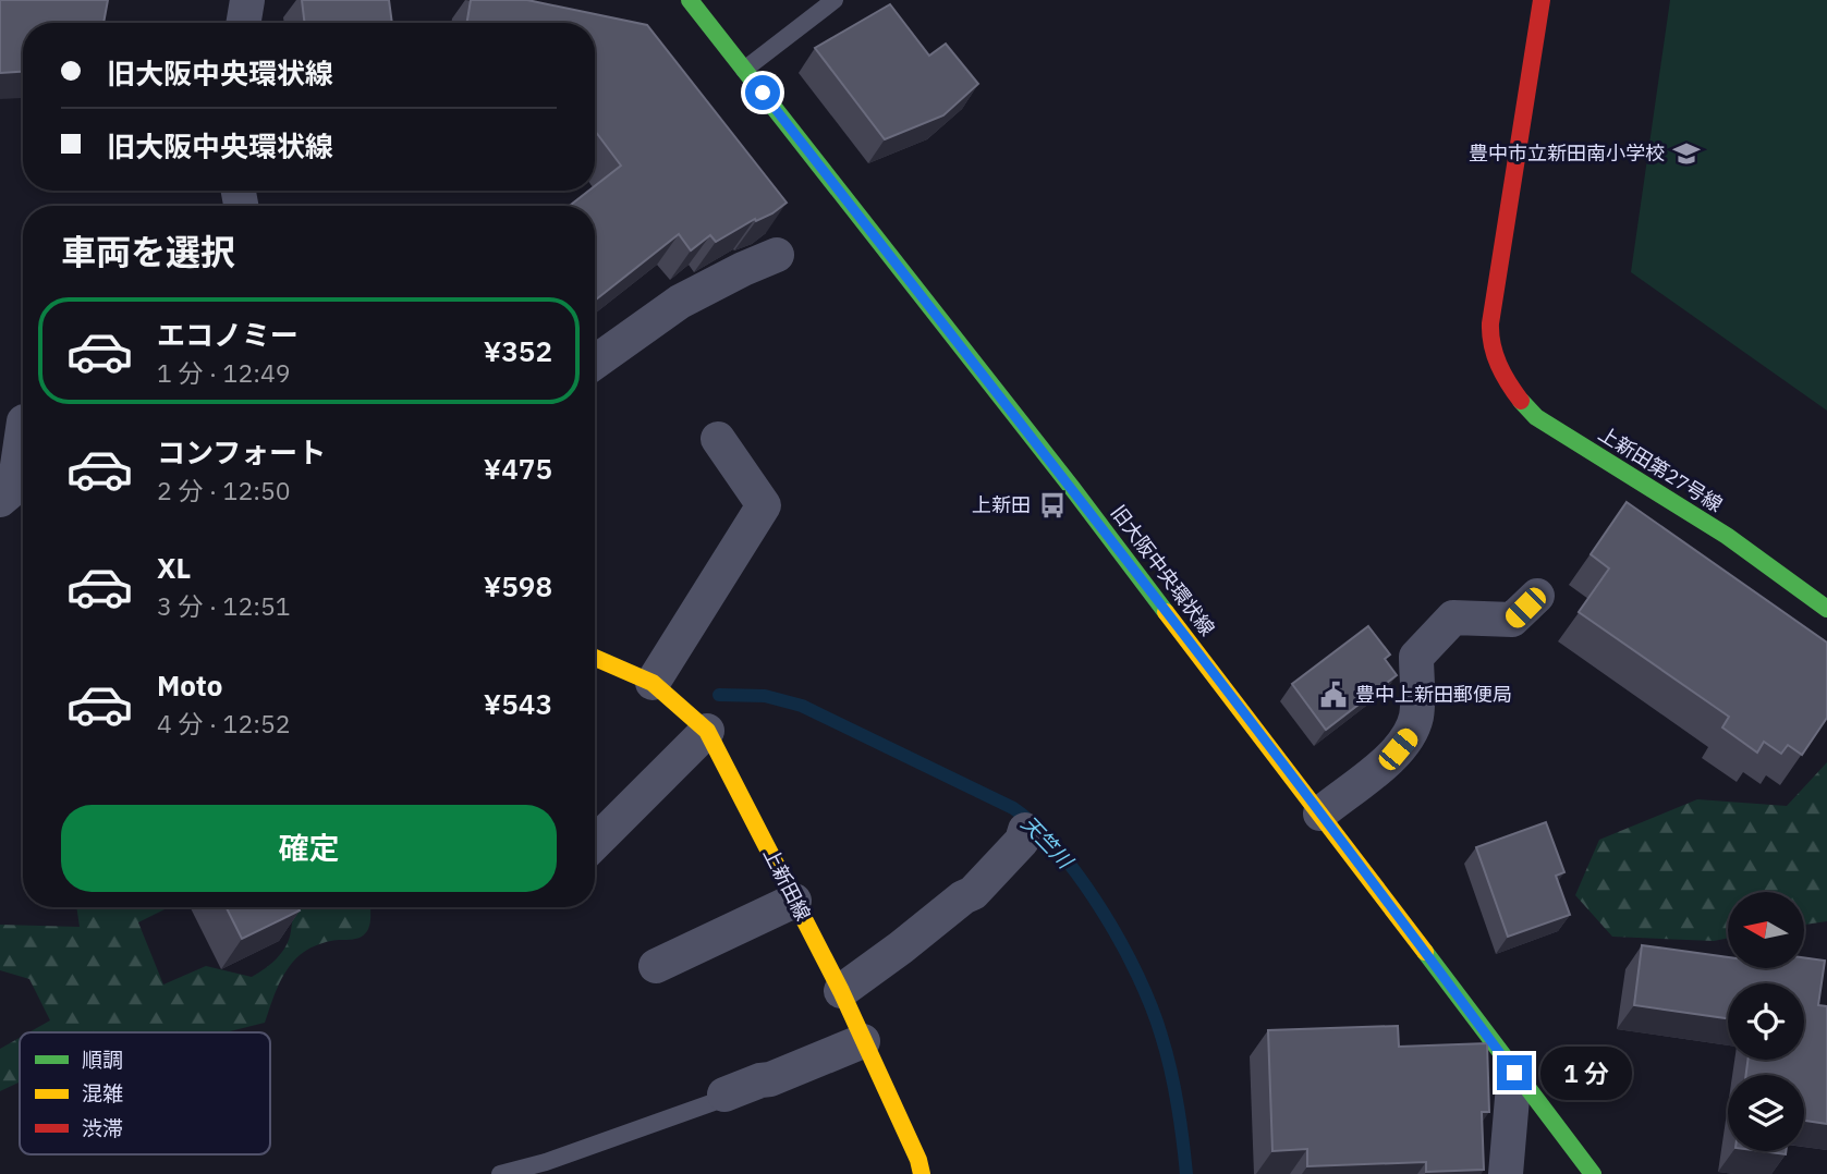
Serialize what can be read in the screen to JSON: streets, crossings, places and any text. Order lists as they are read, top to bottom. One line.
{"streets":{"main road":["上新田第27号線","旧大阪中央環状線","上新田線"]},"water":["天竺川"],"places":{"school or university":["豊中市立新田南小学校"],"bus stop":["上新田"],"public building":["豊中上新田郵便局"]},"legend":["順調","混雑","渋滞"],"north":"left","page":{"banner":["旧大阪中央環状線","旧大阪中央環状線"],"heading":"車両を選択","list":[{"name":"エコノミー","note":"1 分 · 12:49","value":"¥352"},{"name":"コンフォート","note":"2 分 · 12:50","value":"¥475"},{"name":"XL","note":"3 分 · 12:51","value":"¥598"},{"name":"Moto","note":"4 分 · 12:52","value":"¥543"}],"buttons":"確定","bubble":"1 分"}}
